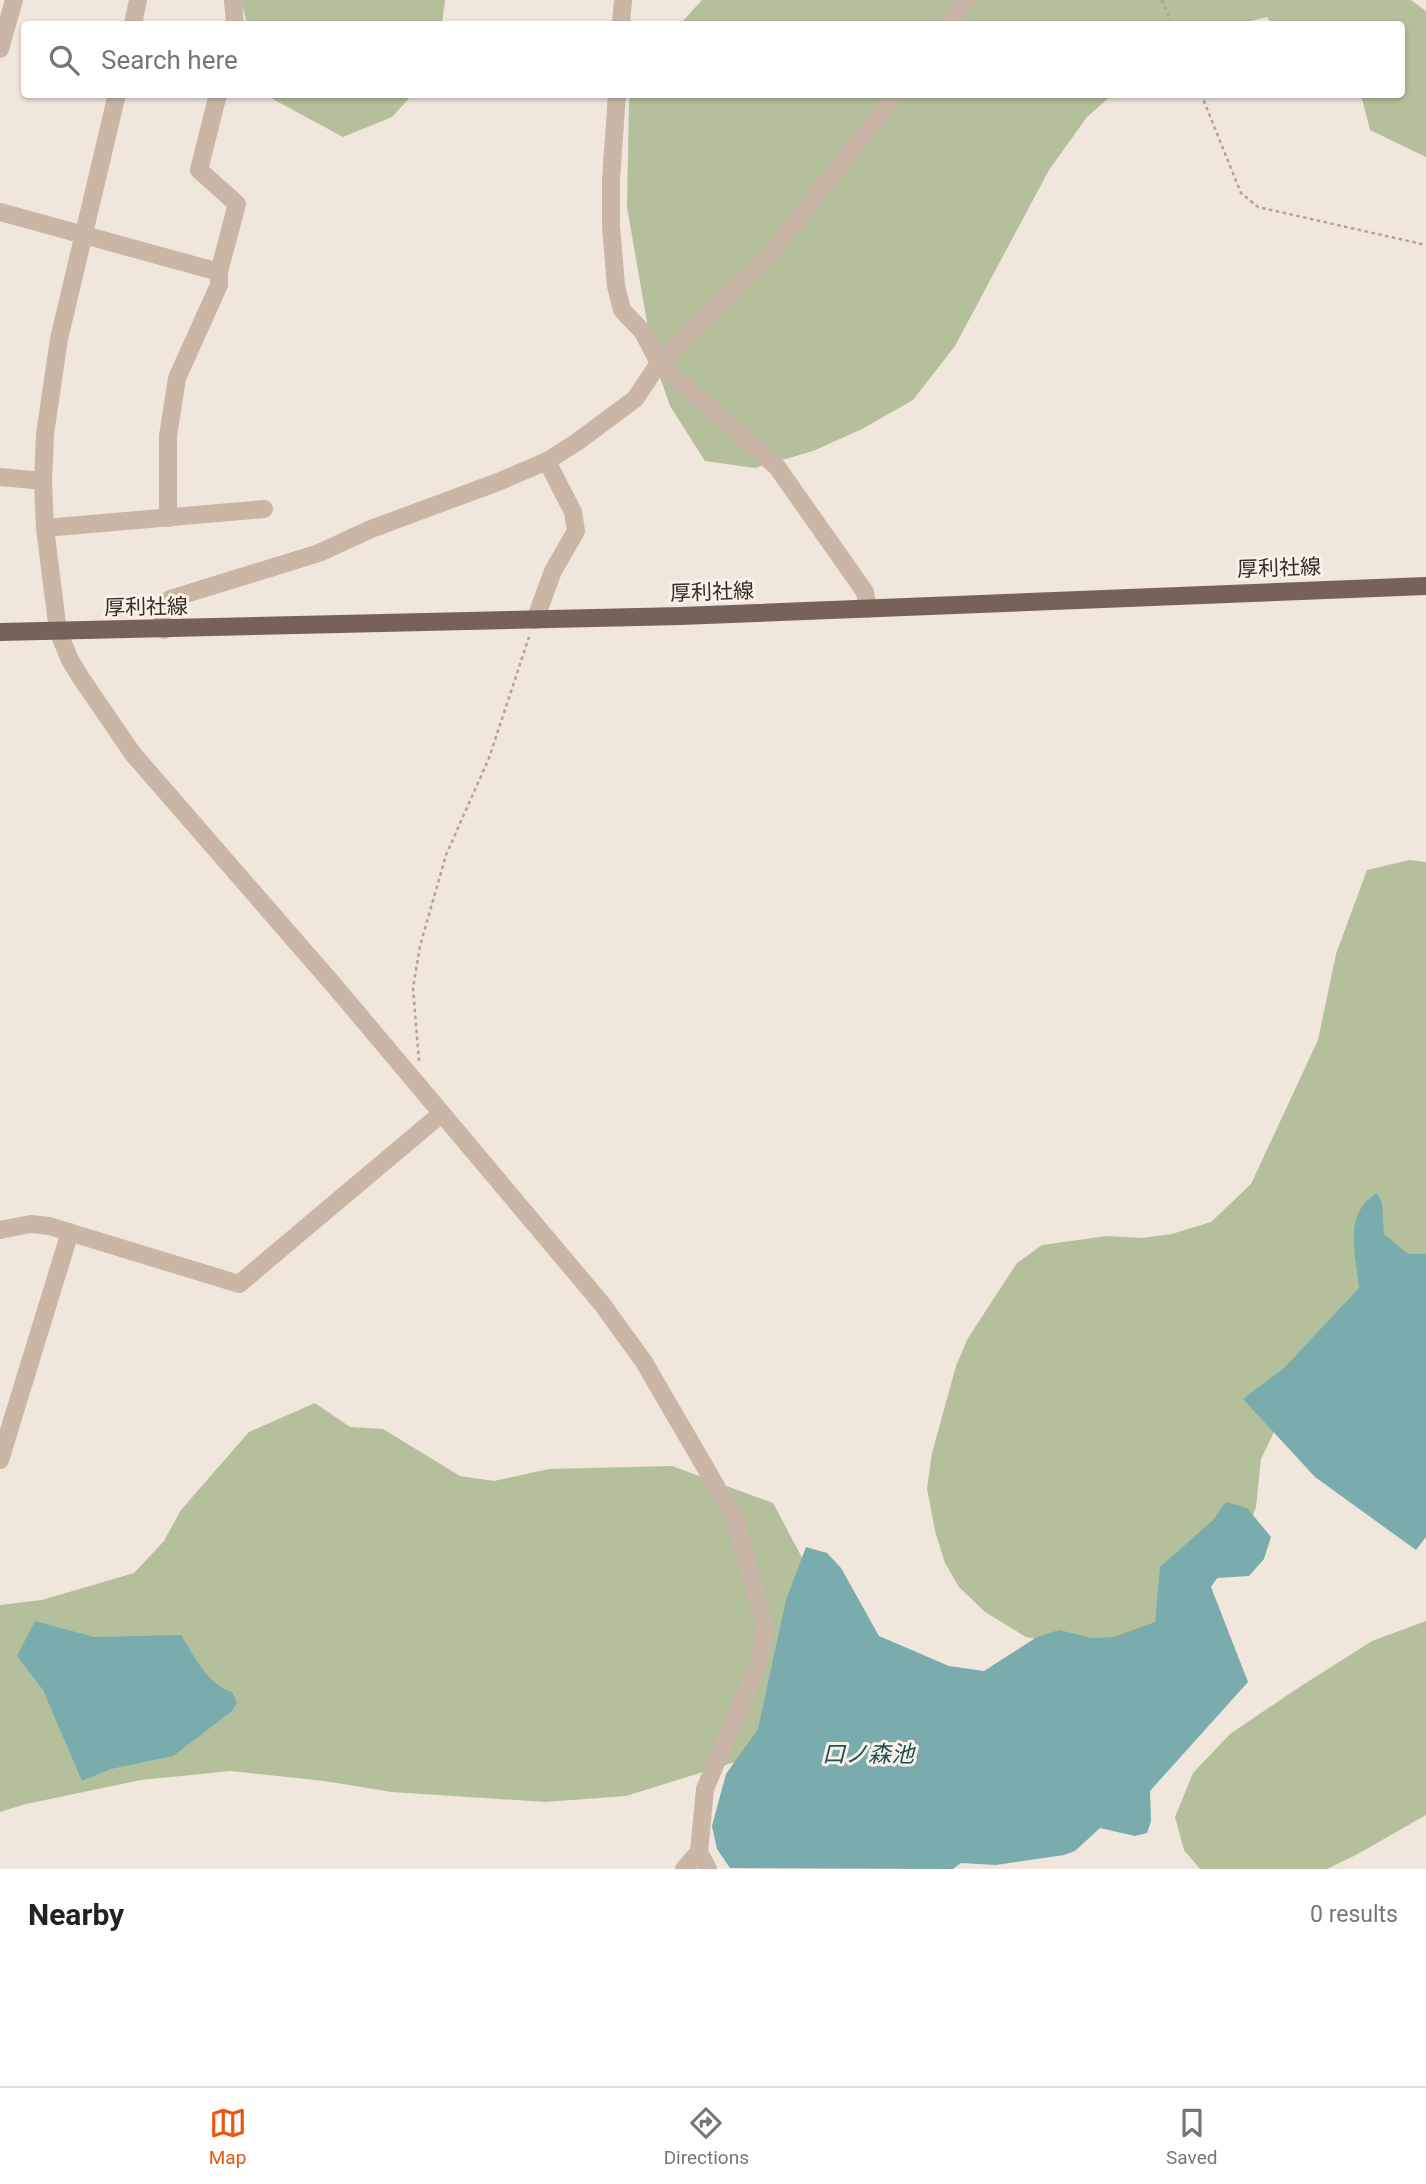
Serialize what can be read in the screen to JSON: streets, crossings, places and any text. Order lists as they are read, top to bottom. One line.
{"streets":{"main road":["厚利社線"]},"water":["口ノ森池"],"page":{"search":"Search here","heading":["Nearby","0 results"],"nav":["Map","Directions","Saved"]}}
